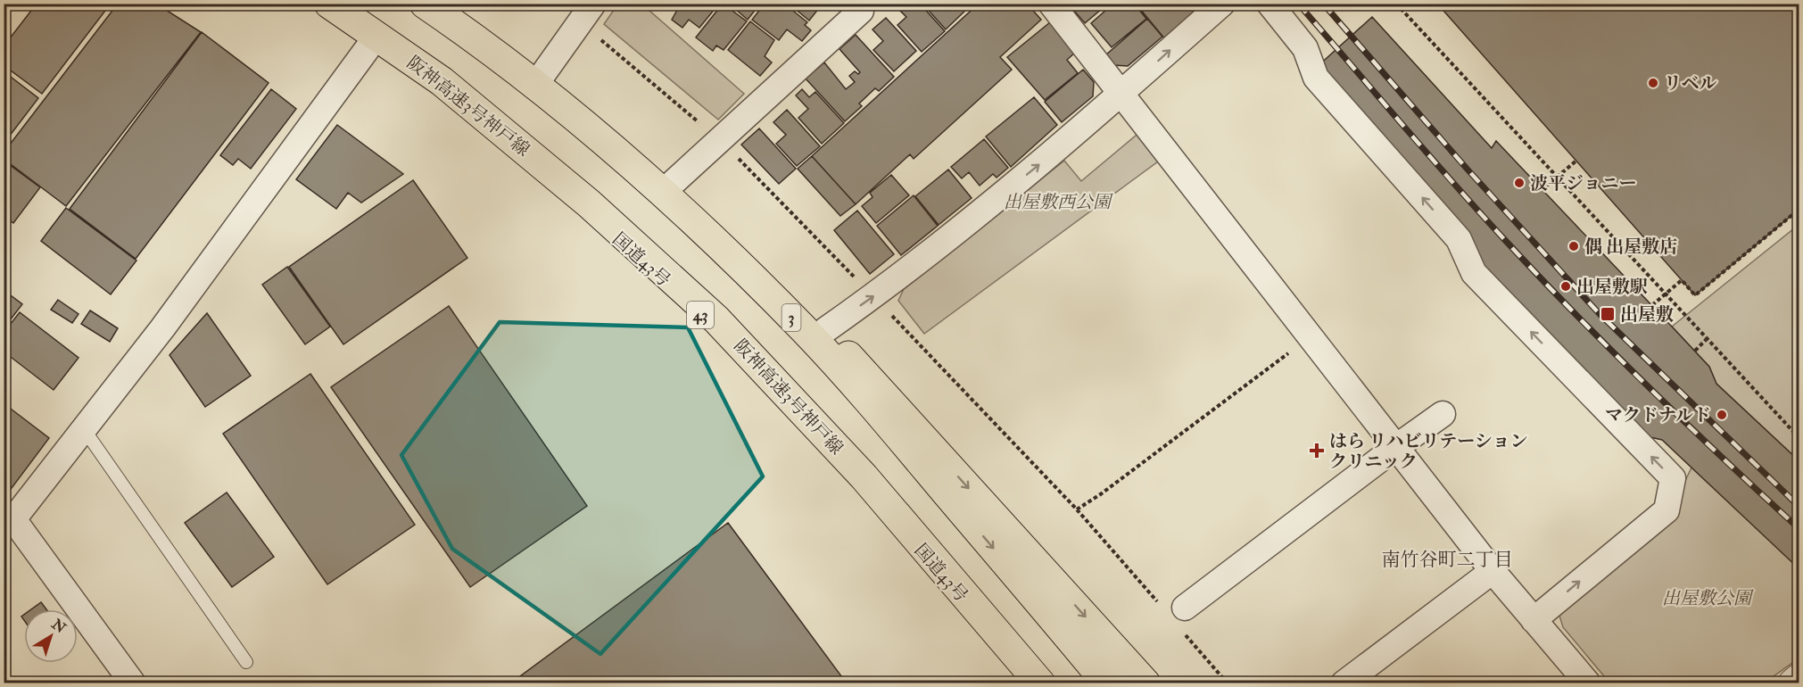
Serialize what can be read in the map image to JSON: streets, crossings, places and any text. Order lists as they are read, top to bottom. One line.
{"streets":{"highway":["阪神高速3号神戸線","国道43号","43","3"]},"districts":["南竹谷町二丁目"],"parks":["出屋敷西公園","出屋敷公園"],"places":{"other":["リベル","波平ジョニー","偶 出屋敷店","出屋敷駅","マクドナルド"],"transit":["出屋敷"],"health":["はら リハビリテーション クリニック"]},"north":"top right"}
